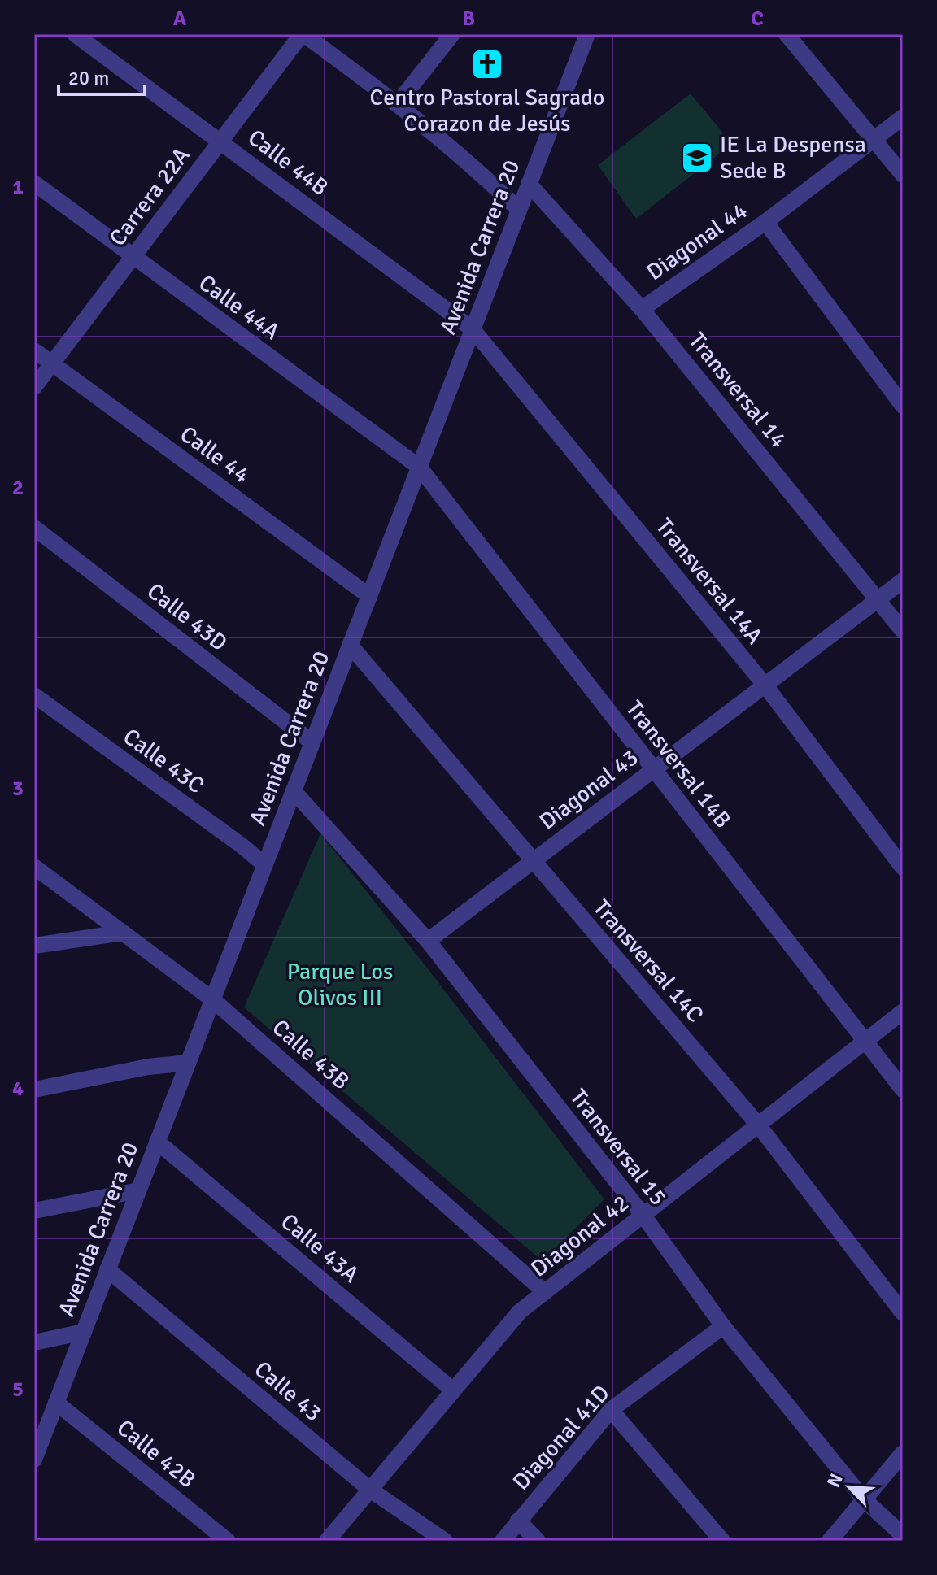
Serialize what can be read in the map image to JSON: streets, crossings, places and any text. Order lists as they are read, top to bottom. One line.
{"streets":{"street":["Calle 44B","Carrera 22A","Diagonal 44","Avenida Carrera 20","Calle 44A","Transversal 14","Calle 44","Transversal 14A","Calle 43D","Calle 43C","Transversal 14B","Diagonal 43","Transversal 14C","Calle 43B","Transversal 15","Diagonal 42","Calle 43A","Calle 43","Diagonal 41D","Calle 42B"]},"crossings":[["Calle 44B","Carrera 22A"],["Calle 44B","Avenida Carrera 20"],["Calle 44B","Transversal 14A"],["Carrera 22A","Calle 44A"],["Carrera 22A","Calle 44"],["Diagonal 44","Transversal 14"],["Avenida Carrera 20","Calle 44A"],["Avenida Carrera 20","Transversal 14"],["Avenida Carrera 20","Calle 44"],["Avenida Carrera 20","Transversal 14A"],["Avenida Carrera 20","Calle 43D"],["Avenida Carrera 20","Calle 43C"],["Avenida Carrera 20","Transversal 14B"],["Avenida Carrera 20","Transversal 14C"],["Avenida Carrera 20","Calle 43B"],["Avenida Carrera 20","Transversal 15"],["Avenida Carrera 20","Calle 43A"],["Avenida Carrera 20","Calle 43"],["Avenida Carrera 20","Calle 42B"],["Calle 44A","Transversal 14B"],["Transversal 14","Diagonal 43"],["Transversal 14A","Diagonal 43"],["Transversal 14B","Diagonal 43"],["Transversal 14B","Diagonal 42"],["Diagonal 43","Transversal 14C"],["Diagonal 43","Transversal 15"],["Transversal 14C","Diagonal 42"],["Calle 43B","Diagonal 42"],["Transversal 15","Diagonal 42"],["Transversal 15","Diagonal 41D"],["Diagonal 42","Calle 43A"],["Diagonal 42","Calle 43"]],"parks":["Parque Los Olivos III"],"places":{"church":["Centro Pastoral Sagrado Corazon de Jesús"],"school or university":["IE La Despensa Sede B"]},"scale_bar":"20 m","north":"top left","grid":{"columns":["A","B","C"],"rows":["1","2","3","4","5"]}}
